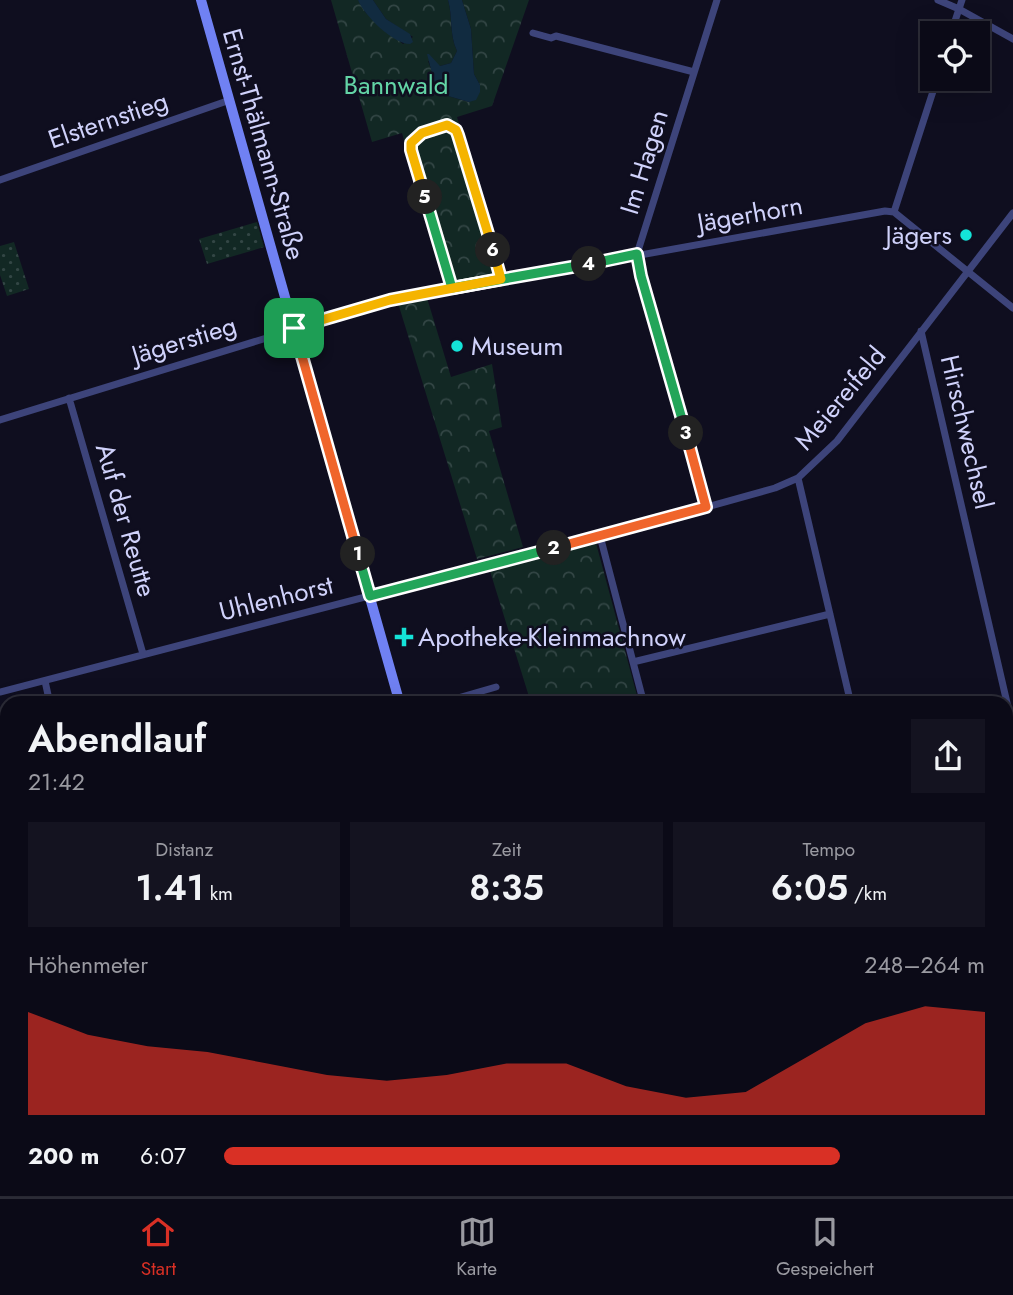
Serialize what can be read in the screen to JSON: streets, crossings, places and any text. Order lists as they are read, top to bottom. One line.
{"streets":{"street":["Elsternstieg","Ernst-Thälmann-Straße","Im Hagen","Jägerhorn","Jägerstieg","Meiereifeld","Hirschwechsel","Auf der Reutte","Uhlenhorst"]},"crossings":[["Elsternstieg","Ernst-Thälmann-Straße"],["Ernst-Thälmann-Straße","Jägerstieg"],["Ernst-Thälmann-Straße","Uhlenhorst"],["Im Hagen","Jägerhorn"],["Im Hagen","Meiereifeld"],["Jägerhorn","Jägerstieg"],["Jägerstieg","Auf der Reutte"],["Meiereifeld","Hirschwechsel"],["Meiereifeld","Uhlenhorst"],["Auf der Reutte","Uhlenhorst"]],"parks":["Bannwald"],"places":{"other":["Jägers","Museum"],"health":["Apotheke-Kleinmachnow"]},"page":{"pins":["5","6","4","3","2","1"],"heading":["Abendlauf","21:42"],"stats":[["Distanz","1.41 km"],["Zeit","8:35"],["Tempo","6:05 /km"]],"chart":["Höhenmeter","248–264 m"],"list":[{"name":"200 m","note":"6:07"}],"tabs":["Start","Karte","Gespeichert"]}}
